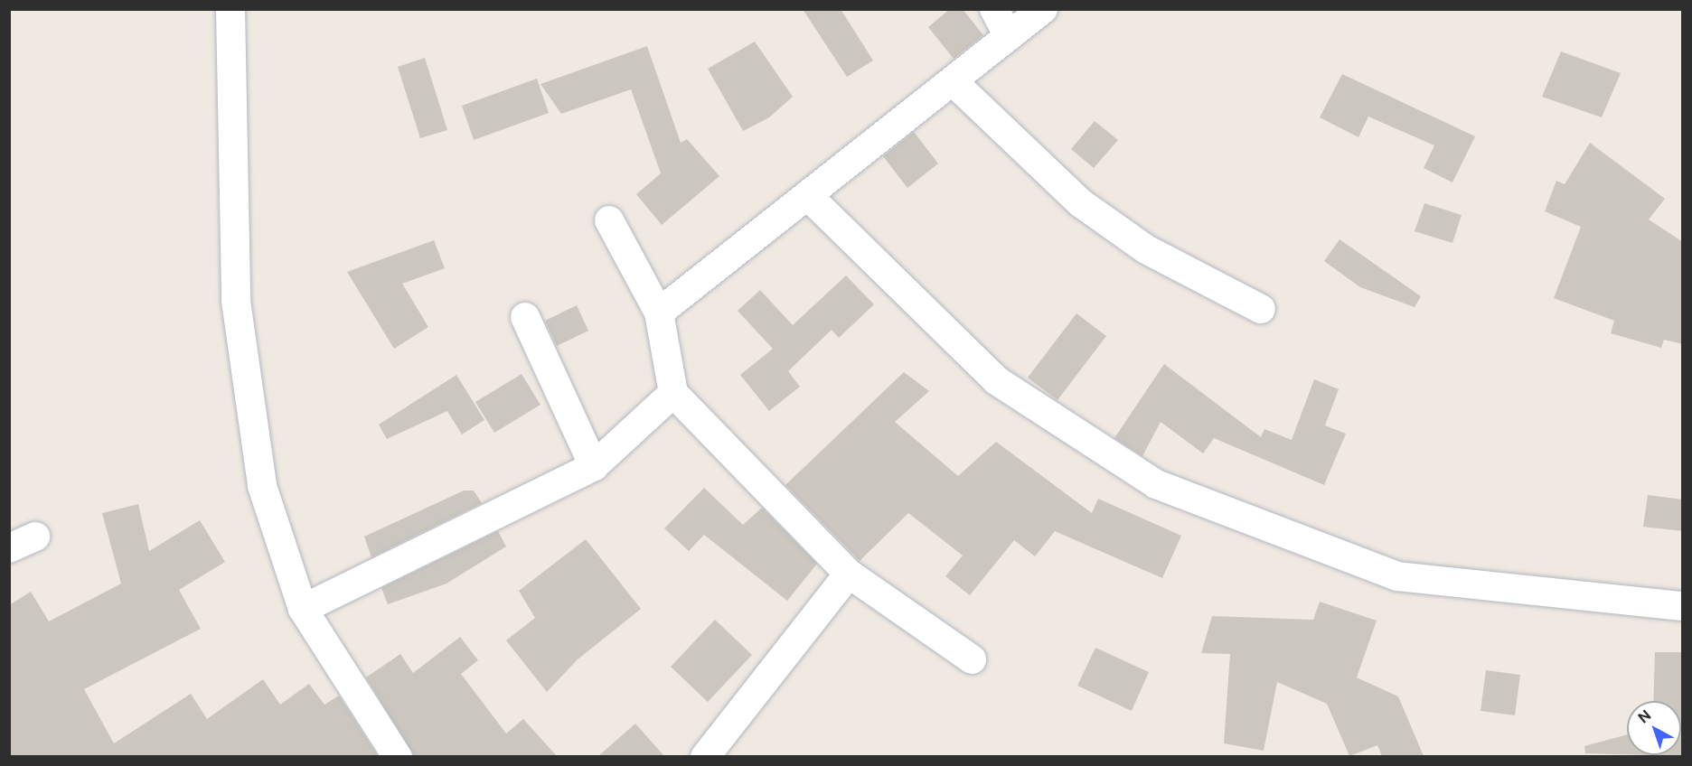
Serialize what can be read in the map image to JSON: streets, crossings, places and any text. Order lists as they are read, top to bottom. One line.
{"north":"top left"}
